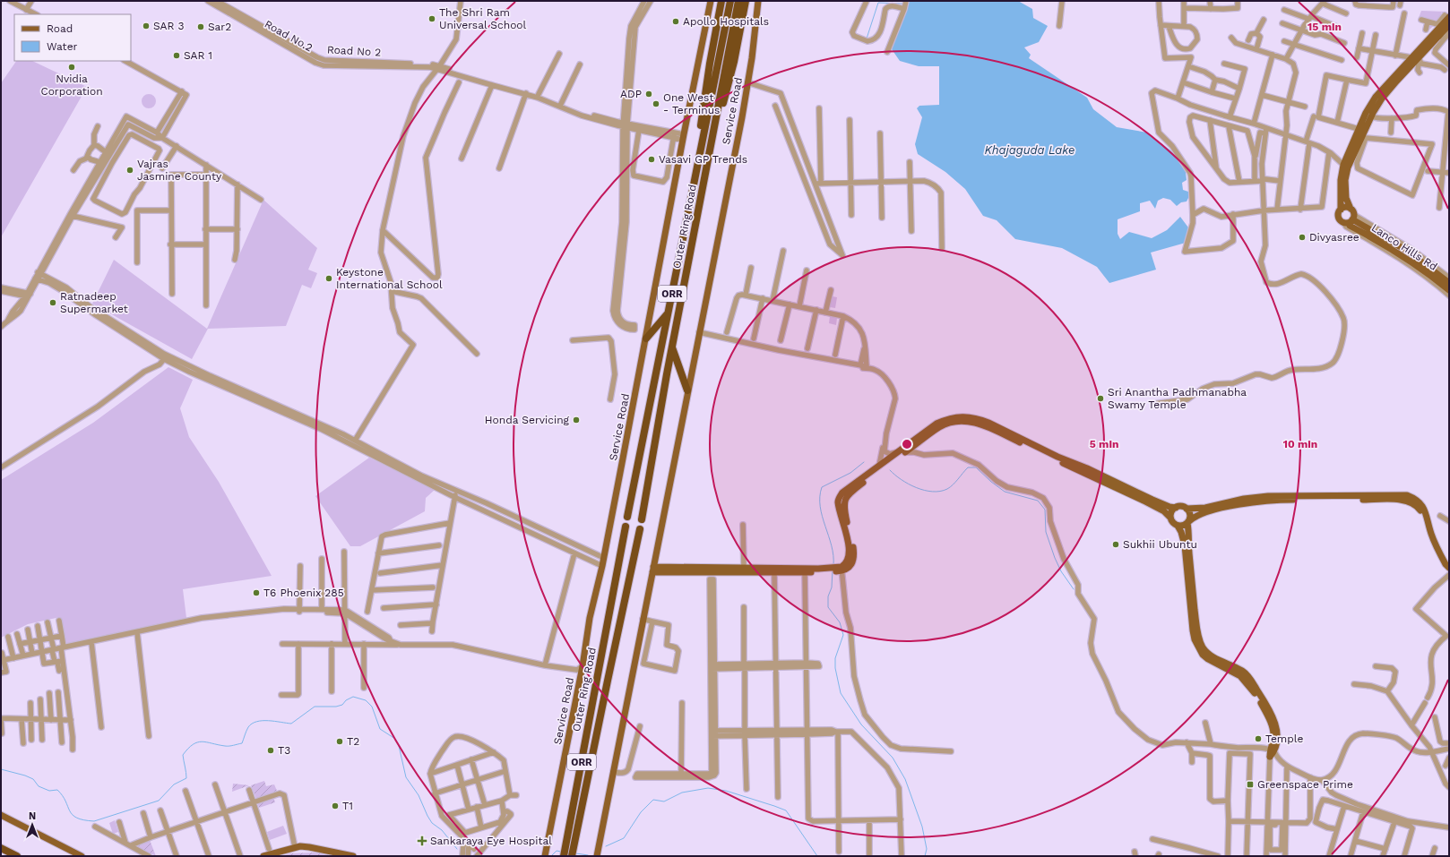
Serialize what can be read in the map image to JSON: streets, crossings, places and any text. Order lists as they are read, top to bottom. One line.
{"streets":{"highway":["Outer Ring Road","ORR"],"main road":["Service Road","Lanco Hills Rd"],"street":["Road No.2","Road No 2"]},"crossings":[["Road No.2","Road No 2"],["Outer Ring Road","ORR"]],"water":["Khajaguda Lake"],"places":{"other":["The Shri Ram Universal School","Apollo Hospitals","SAR 3","Sar2","SAR 1","Nvidia Corporation","ADP","One West - Terminus","Vasavi GP Trends","Vajras Jasmine County","Divyasree","Keystone International School","Ratnadeep Supermarket","Sri Anantha Padhmanabha Swamy Temple","Honda Servicing","Sukhii Ubuntu","T6 Phoenix 285","Temple","T2","T3","T1"],"transit":["Greenspace Prime"],"health":["Sankaraya Eye Hospital"]},"legend":["Road","Water"],"north":"top","rings":["15 min","5 min","10 min"]}
